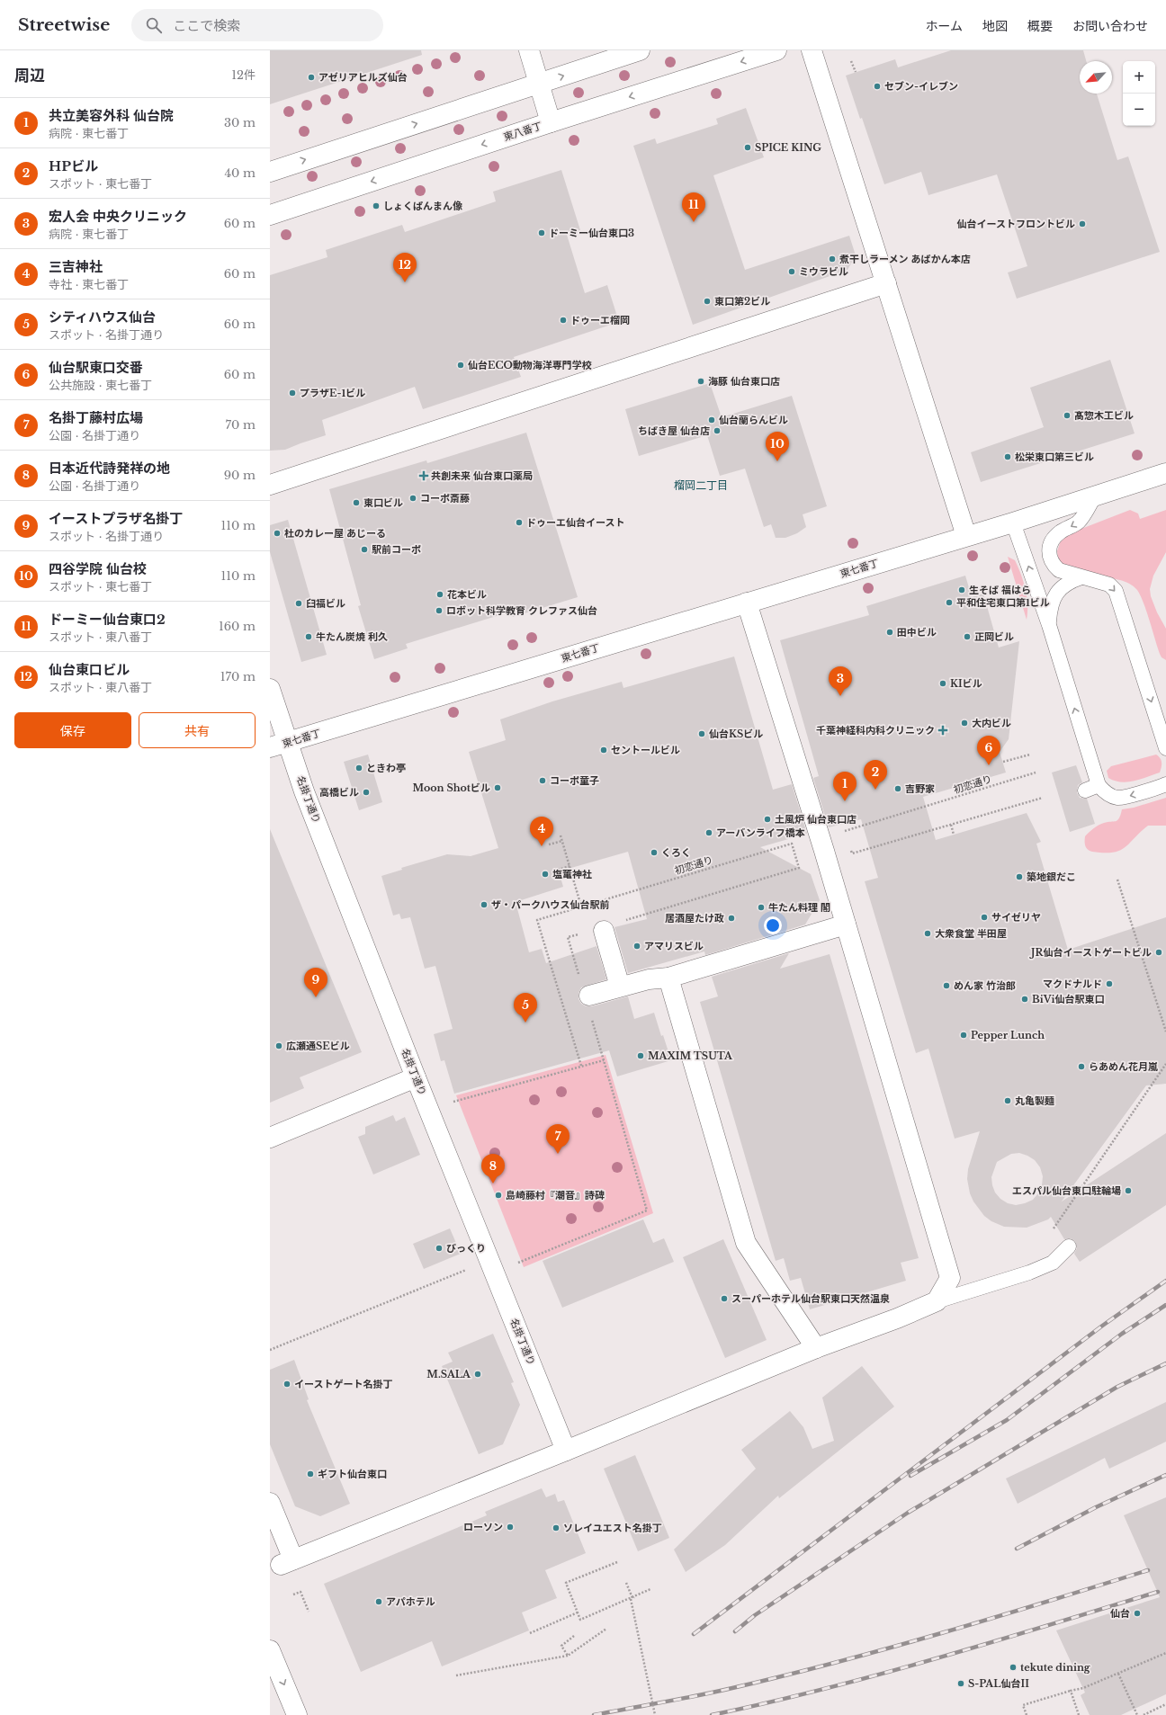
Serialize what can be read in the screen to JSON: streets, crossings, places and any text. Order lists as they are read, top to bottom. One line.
{"streets":{"street":["東八番丁","東七番丁","名掛丁通り"],"path":["初恋通り"]},"crossings":[["東七番丁","名掛丁通り"]],"districts":["榴岡二丁目"],"places":{"other":["アゼリアヒルズ仙台","セブン-イレブン","SPICE KING","しょくぱんまん像","仙台イーストフロントビル","ドーミー仙台東口3","煮干しラーメン あばかん本店","ミウラビル","東口第2ビル","ドゥーエ榴岡","仙台ECO動物海洋専門学校","海豚 仙台東口店","プラザE-1ビル","髙惣木工ビル","仙台蘭らんビル","ちばき屋 仙台店","松栄東口第三ビル","コーポ斎藤","東口ビル","ドゥーエ仙台イースト","杜のカレー屋 あじーる","駅前コーポ","生そば 福はら","花本ビル","平和住宅東口第1ビル","臼福ビル","ロボット科学教育 クレファス仙台","田中ビル","牛たん炭焼 利久","正岡ビル","KIビル","大内ビル","仙台KSビル","セントールビル","ときわ亭","コーポ童子","Moon Shotビル","吉野家","高橋ビル","土風炉 仙台東口店","アーバンライフ橋本","くろく","塩竃神社","築地銀だこ","ザ・パークハウス仙台駅前","牛たん料理 閣","サイゼリヤ","居酒屋たけ政","大衆食堂 半田屋","アマリスビル","JR仙台イーストゲートビル","マクドナルド","めん家 竹治郎","BiVi仙台駅東口","Pepper Lunch","広瀬通SEビル","MAXIM TSUTA","らあめん花月嵐","丸亀製麺","エスパル仙台東口駐輪場","島崎藤村『潮音』詩碑","びっくり","スーパーホテル仙台駅東口天然温泉","M.SALA","イーストゲート名掛丁","ギフト仙台東口","ローソン","ソレイユエスト名掛丁","アパホテル","仙台","tekute dining","S-PAL仙台II"],"health":["共創未来 仙台東口薬局","千葉神経科内科クリニック"]},"north":"bottom left","page":{"header":"Streetwise","search":"ここで検索","nav":["ホーム","地図","概要","お問い合わせ"],"heading":["周辺","12件"],"map_buttons":["+","−"],"list":[{"mark":"1","name":"共立美容外科 仙台院","note":"病院 · 東七番丁","value":"30 m"},{"mark":"2","name":"HPビル","note":"スポット · 東七番丁","value":"40 m"},{"mark":"3","name":"宏人会 中央クリニック","note":"病院 · 東七番丁","value":"60 m"},{"mark":"4","name":"三吉神社","note":"寺社 · 東七番丁","value":"60 m"},{"mark":"5","name":"シティハウス仙台","note":"スポット · 名掛丁通り","value":"60 m"},{"mark":"6","name":"仙台駅東口交番","note":"公共施設 · 東七番丁","value":"60 m"},{"mark":"7","name":"名掛丁藤村広場","note":"公園 · 名掛丁通り","value":"70 m"},{"mark":"8","name":"日本近代詩発祥の地","note":"公園 · 名掛丁通り","value":"90 m"},{"mark":"9","name":"イーストプラザ名掛丁","note":"スポット · 名掛丁通り","value":"110 m"},{"mark":"10","name":"四谷学院 仙台校","note":"スポット · 東七番丁","value":"110 m"},{"mark":"11","name":"ドーミー仙台東口2","note":"スポット · 東八番丁","value":"160 m"},{"mark":"12","name":"仙台東口ビル","note":"スポット · 東八番丁","value":"170 m"}],"pins":["11","12","10","3","6","2","1","4","9","5","7","8"],"buttons":["保存","共有"]}}
